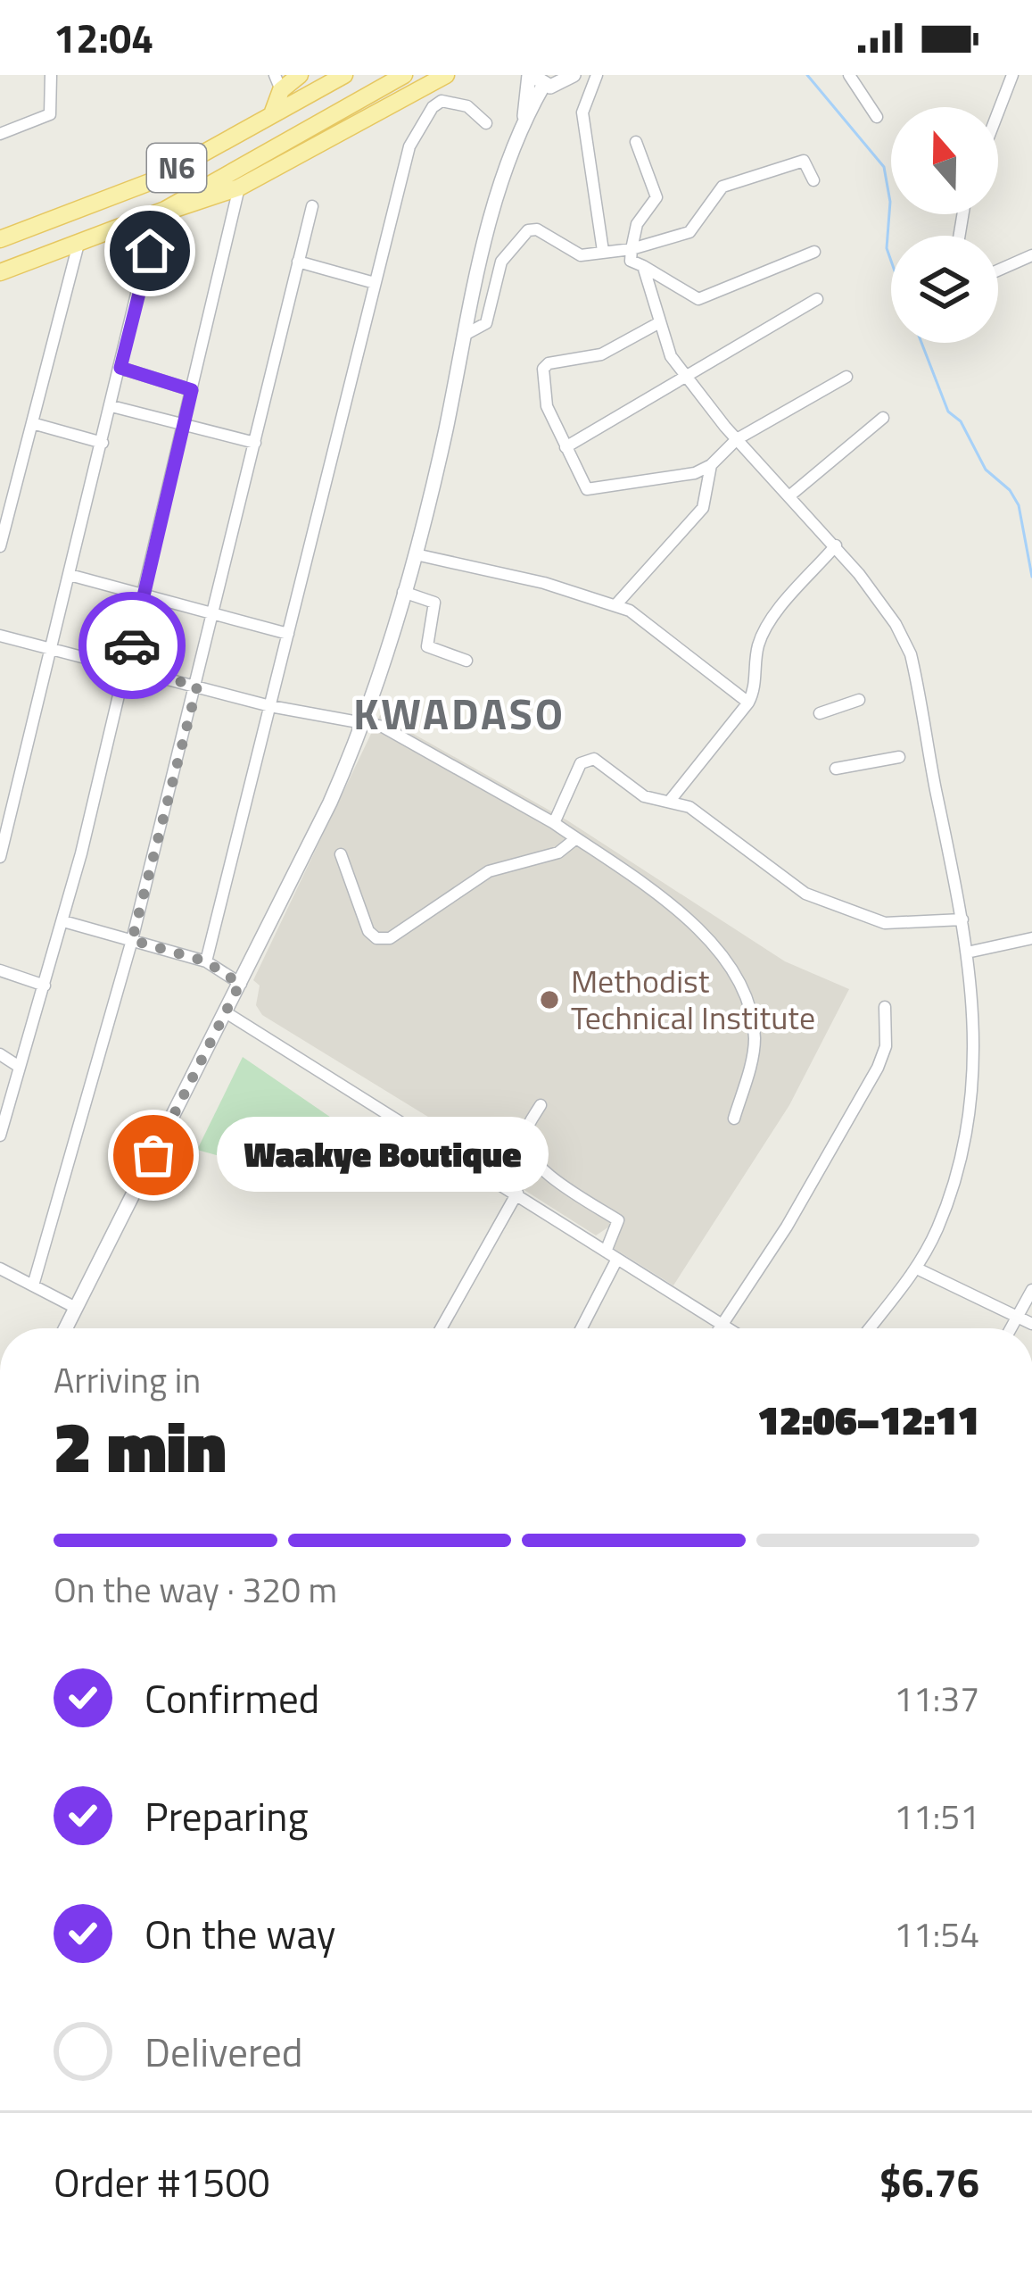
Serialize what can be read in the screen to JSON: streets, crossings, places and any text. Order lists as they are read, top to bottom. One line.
{"streets":{"main road":["N6"]},"districts":["KWADASO"],"places":["Methodist Technical Institute","Waakye Boutique"],"north":"top","page":{"status":"12:04","bubble":"Waakye Boutique","heading":["2 min","Arriving in","12:06–12:11"],"panel":["Order #1500","$6.76"],"bar":"On the way · 320 m","list":[["Confirmed","11:37"],["Preparing","11:51"],["On the way","11:54"],"Delivered"]}}
